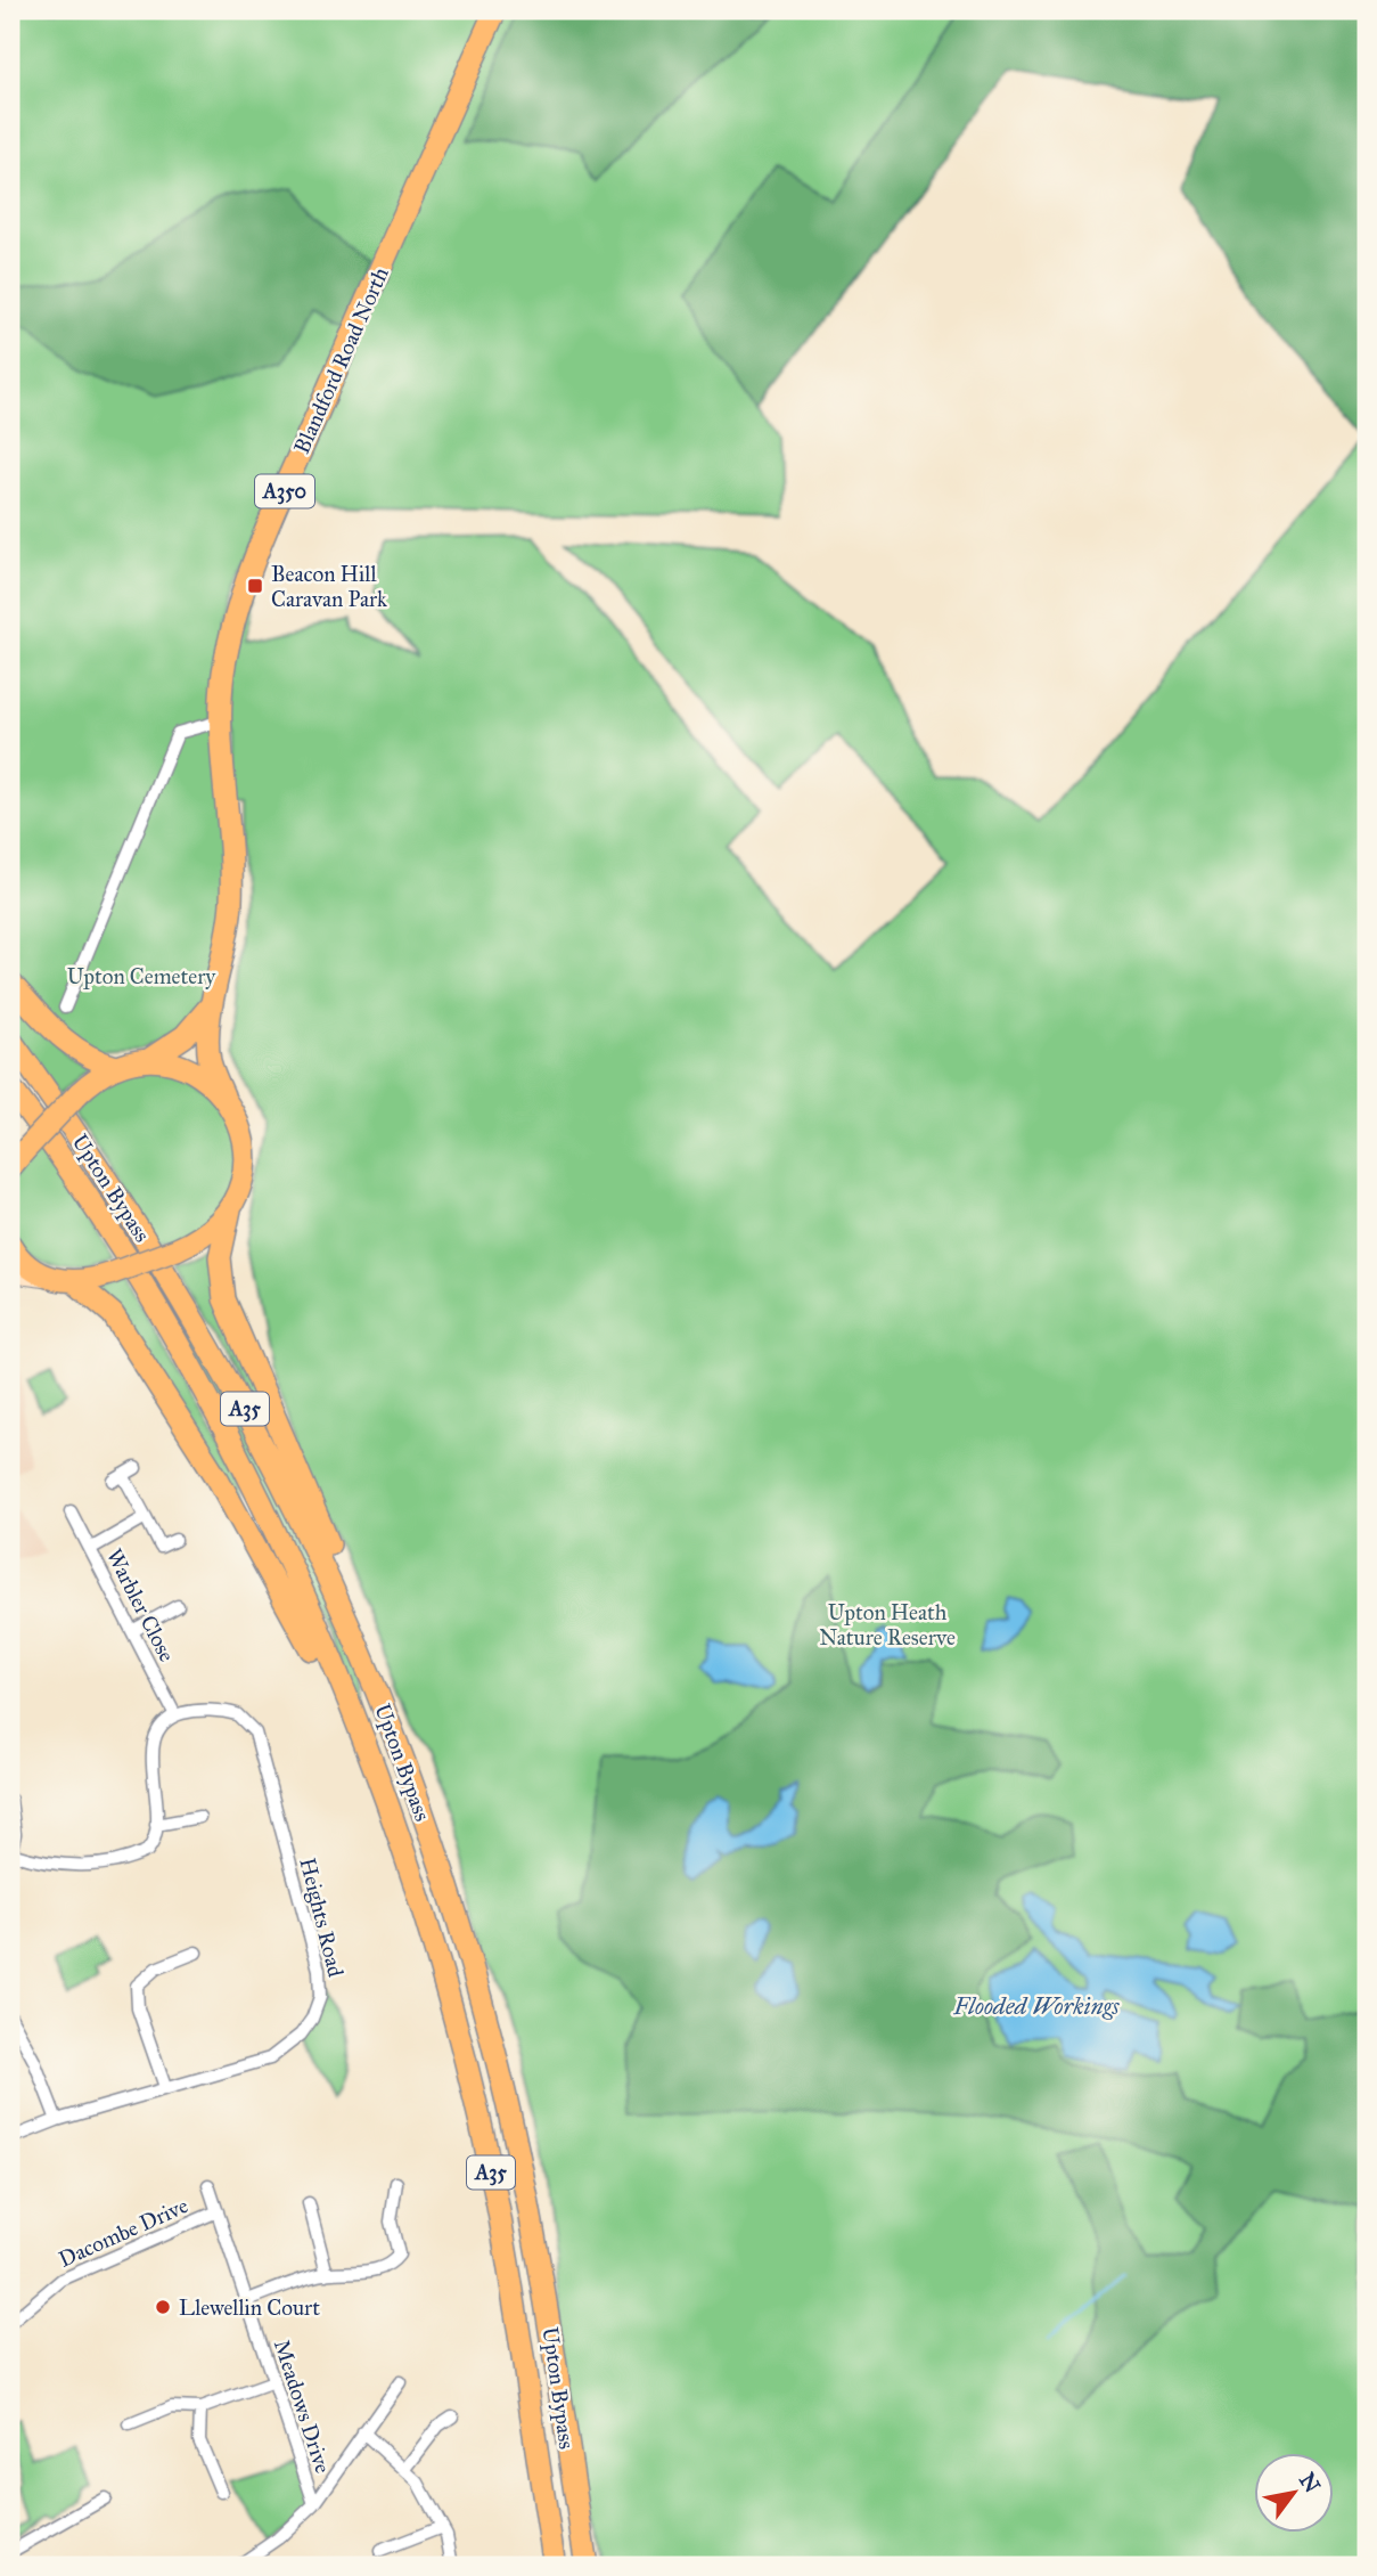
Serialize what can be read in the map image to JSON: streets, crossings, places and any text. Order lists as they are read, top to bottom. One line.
{"streets":{"highway":["Blandford Road North","A350","Upton Bypass","A35"],"street":["Warbler Close","Heights Road","Dacombe Drive","Meadows Drive"]},"crossings":[["Blandford Road North","A35"],["Upton Bypass","A35"],["Warbler Close","Heights Road"],["Dacombe Drive","Meadows Drive"]],"water":["Flooded Workings"],"parks":["Upton Cemetery","Upton Heath Nature Reserve"],"places":{"transit":["Beacon Hill Caravan Park"],"other":["Llewellin Court"]},"north":"top right"}
